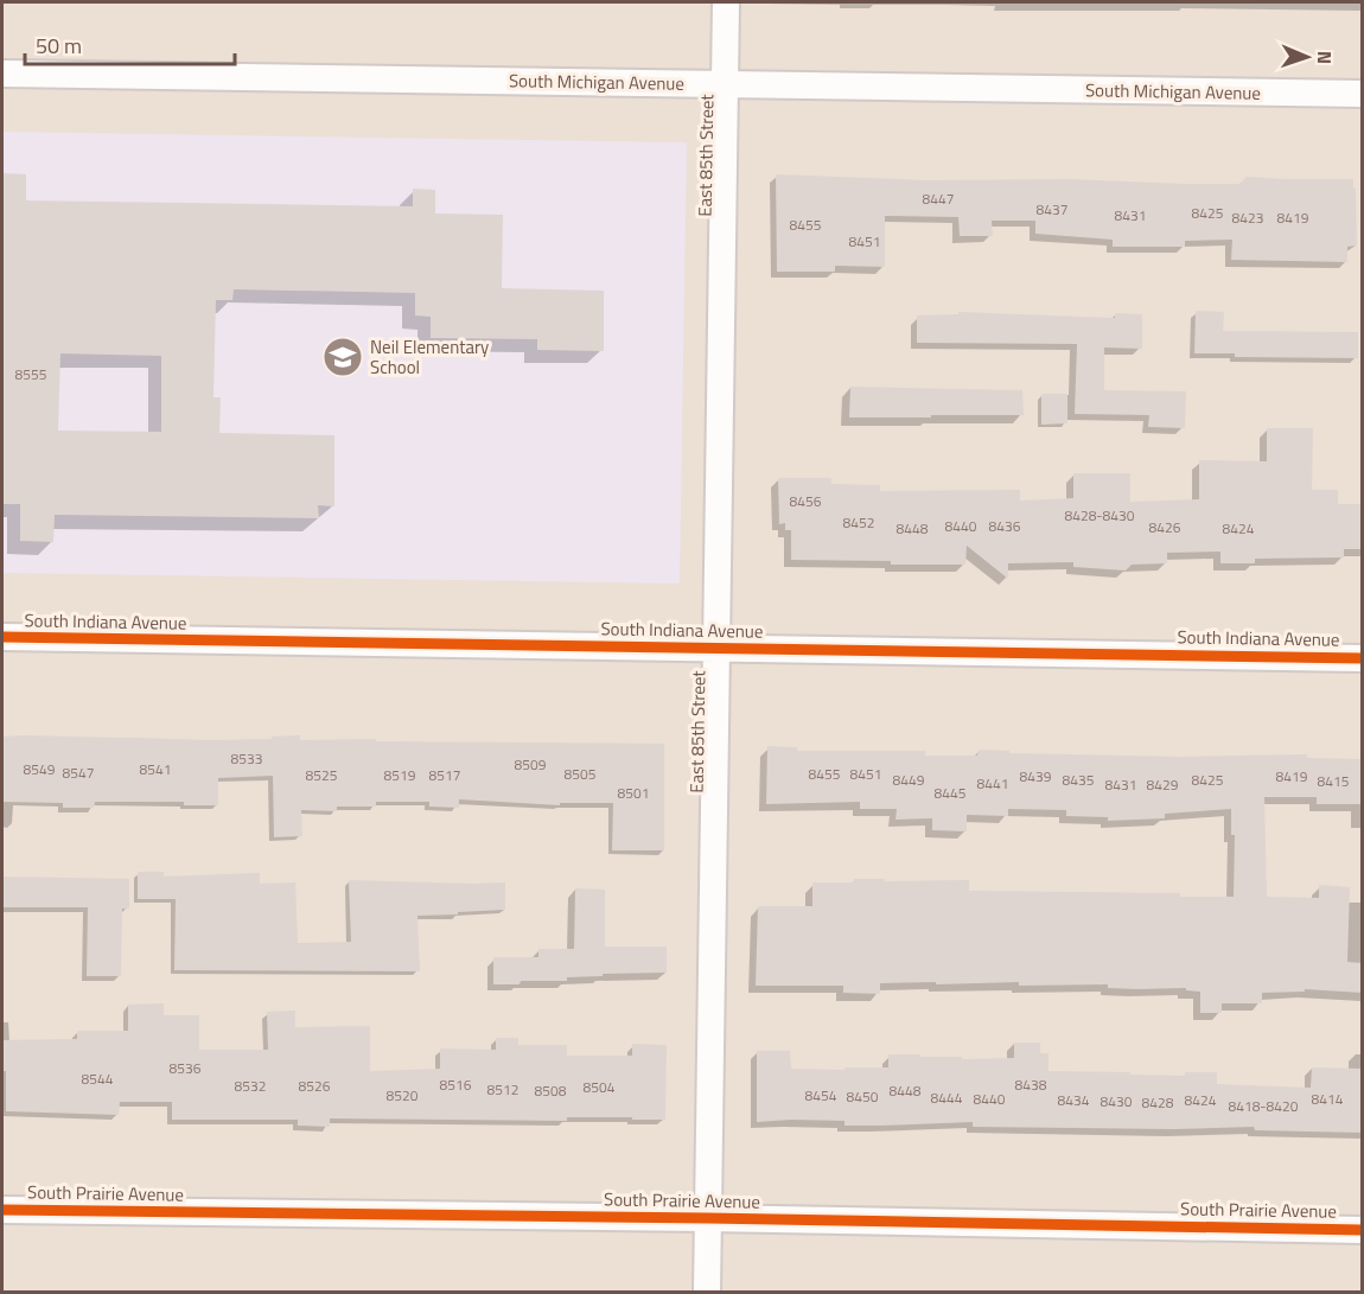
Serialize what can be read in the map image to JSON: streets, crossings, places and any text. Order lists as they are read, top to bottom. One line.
{"streets":{"street":["South Michigan Avenue","East 85th Street","South Indiana Avenue","South Prairie Avenue"]},"crossings":[["South Michigan Avenue","East 85th Street"],["East 85th Street","South Indiana Avenue"],["East 85th Street","South Prairie Avenue"]],"places":{"school or university":["Neil Elementary School"]},"house_numbers":["8447","8437","8425","8431","8423","8419","8455","8451","8555","8456","8428-8430","8452","8440","8436","8426","8448","8424","8533","8509","8549","8541","8547","8505","8455","8451","8525","8519","8517","8439","8419","8449","8435","8425","8415","8441","8431","8429","8501","8445","8536","8544","8516","8438","8532","8526","8504","8512","8508","8448","8520","8454","8450","8444","8440","8414","8434","8424","8430","8428","8418-8420"],"scale_bar":"50 m","north":"right"}
